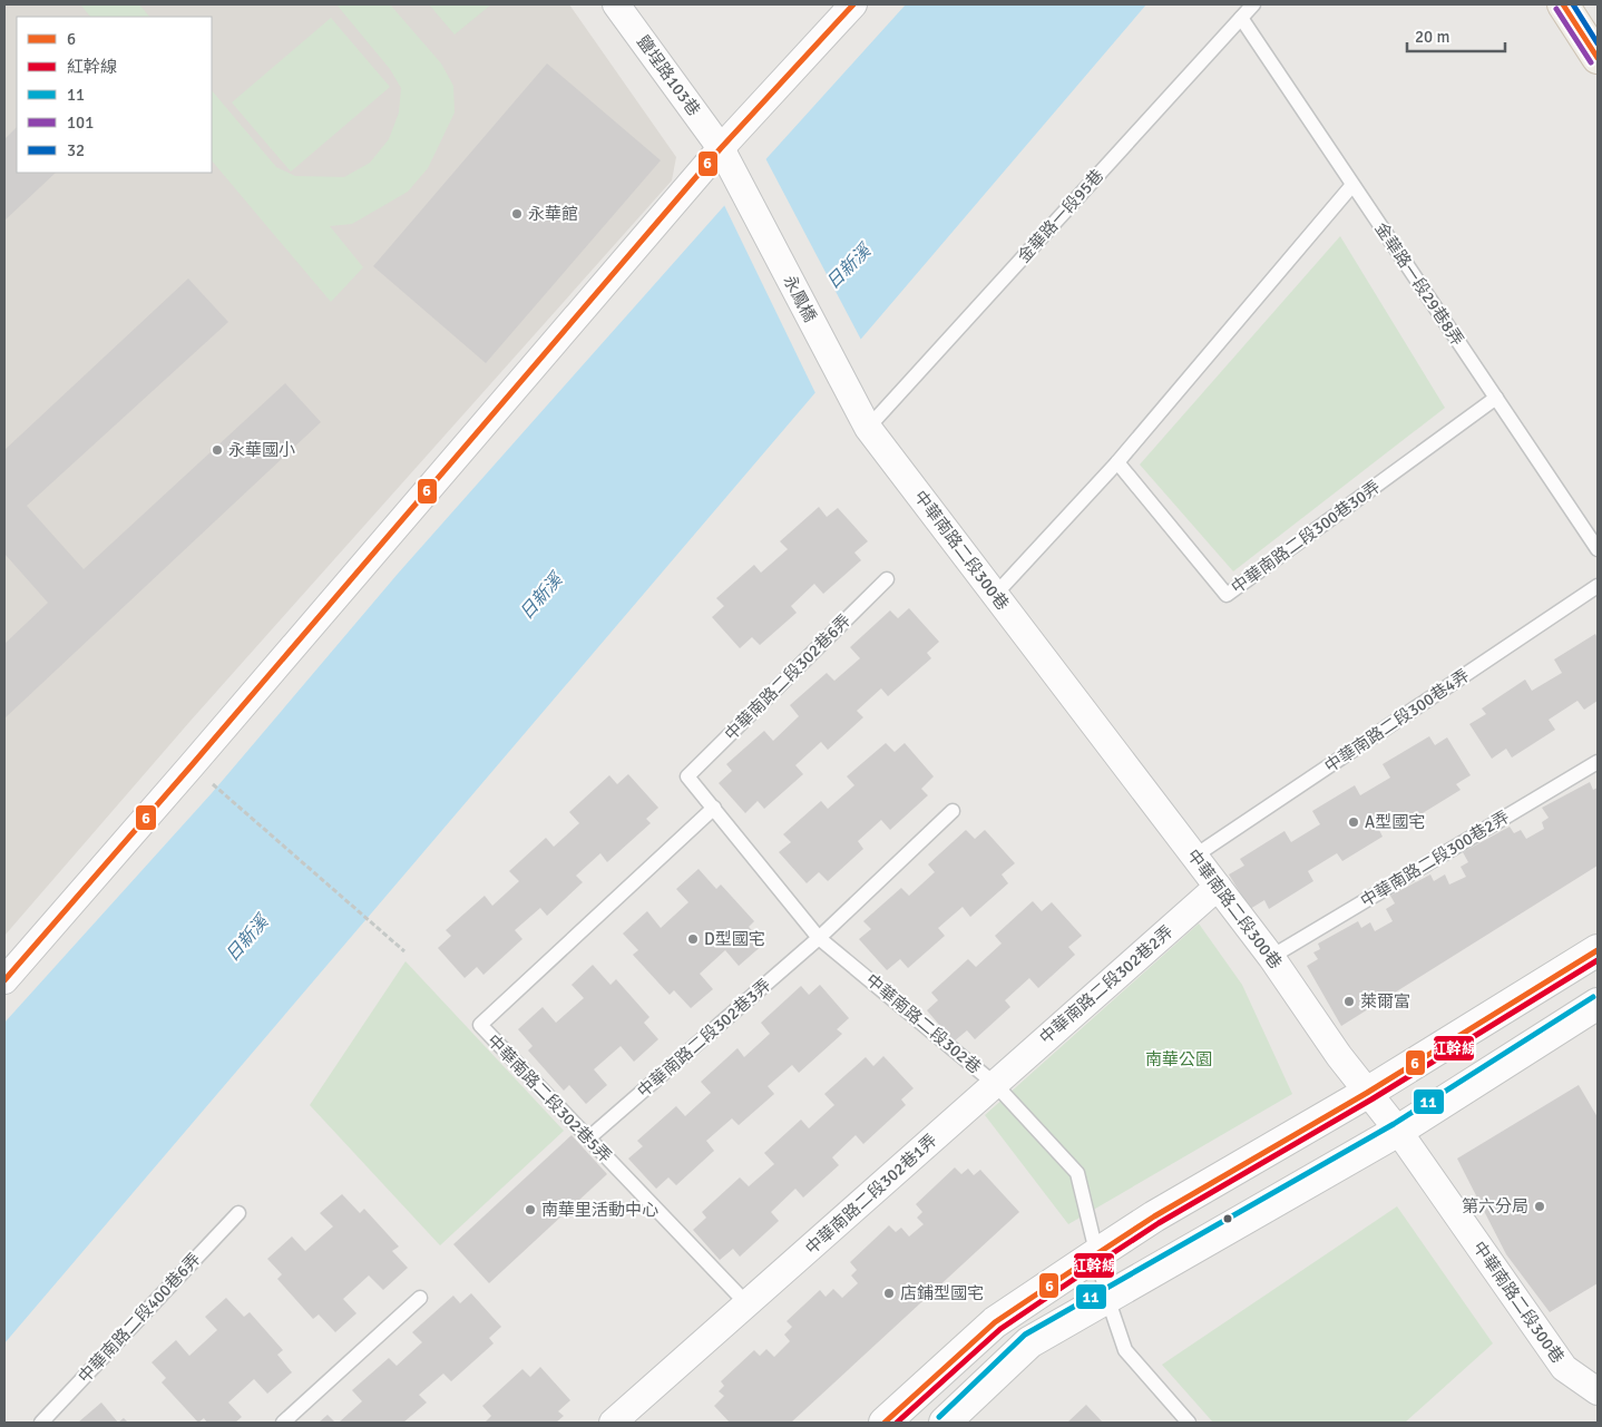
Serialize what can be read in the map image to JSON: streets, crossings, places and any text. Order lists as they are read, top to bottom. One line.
{"streets":{"street":["鹽埕路103巷","永鳳橋","中華南路二段300巷","中華南路二段302巷2弄","中華南路二段302巷1弄"],"lane":["金華路一段95巷","金華路一段29巷8弄","中華南路二段300巷30弄","中華南路二段302巷6弄","中華南路二段300巷4弄","中華南路二段300巷2弄","中華南路二段302巷","中華南路二段302巷3弄","中華南路二段302巷5弄","中華南路二段400巷6弄"]},"crossings":[["鹽埕路103巷","永鳳橋"],["金華路一段95巷","金華路一段29巷8弄"],["金華路一段95巷","永鳳橋"],["金華路一段95巷","中華南路二段300巷"],["金華路一段29巷8弄","中華南路二段300巷30弄"],["永鳳橋","中華南路二段300巷"],["中華南路二段300巷","中華南路二段300巷4弄"],["中華南路二段300巷","中華南路二段300巷2弄"],["中華南路二段300巷","中華南路二段302巷2弄"],["中華南路二段302巷6弄","中華南路二段302巷"],["中華南路二段302巷2弄","中華南路二段302巷"],["中華南路二段302巷2弄","中華南路二段302巷1弄"],["中華南路二段302巷","中華南路二段302巷3弄"],["中華南路二段302巷","中華南路二段302巷5弄"],["中華南路二段302巷","中華南路二段302巷1弄"],["中華南路二段302巷3弄","中華南路二段302巷5弄"],["中華南路二段302巷5弄","中華南路二段302巷1弄"]],"water":["日新溪"],"parks":["南華公園"],"places":["永華館","永華國小","A型國宅","D型國宅","萊爾富","第六分局","南華里活動中心","店鋪型國宅"],"lines":["transit line 6","transit line 32","transit line 101","transit line 紅幹線","transit line 11"],"legend":["6","紅幹線","11","101","32"],"scale_bar":"20 m"}
